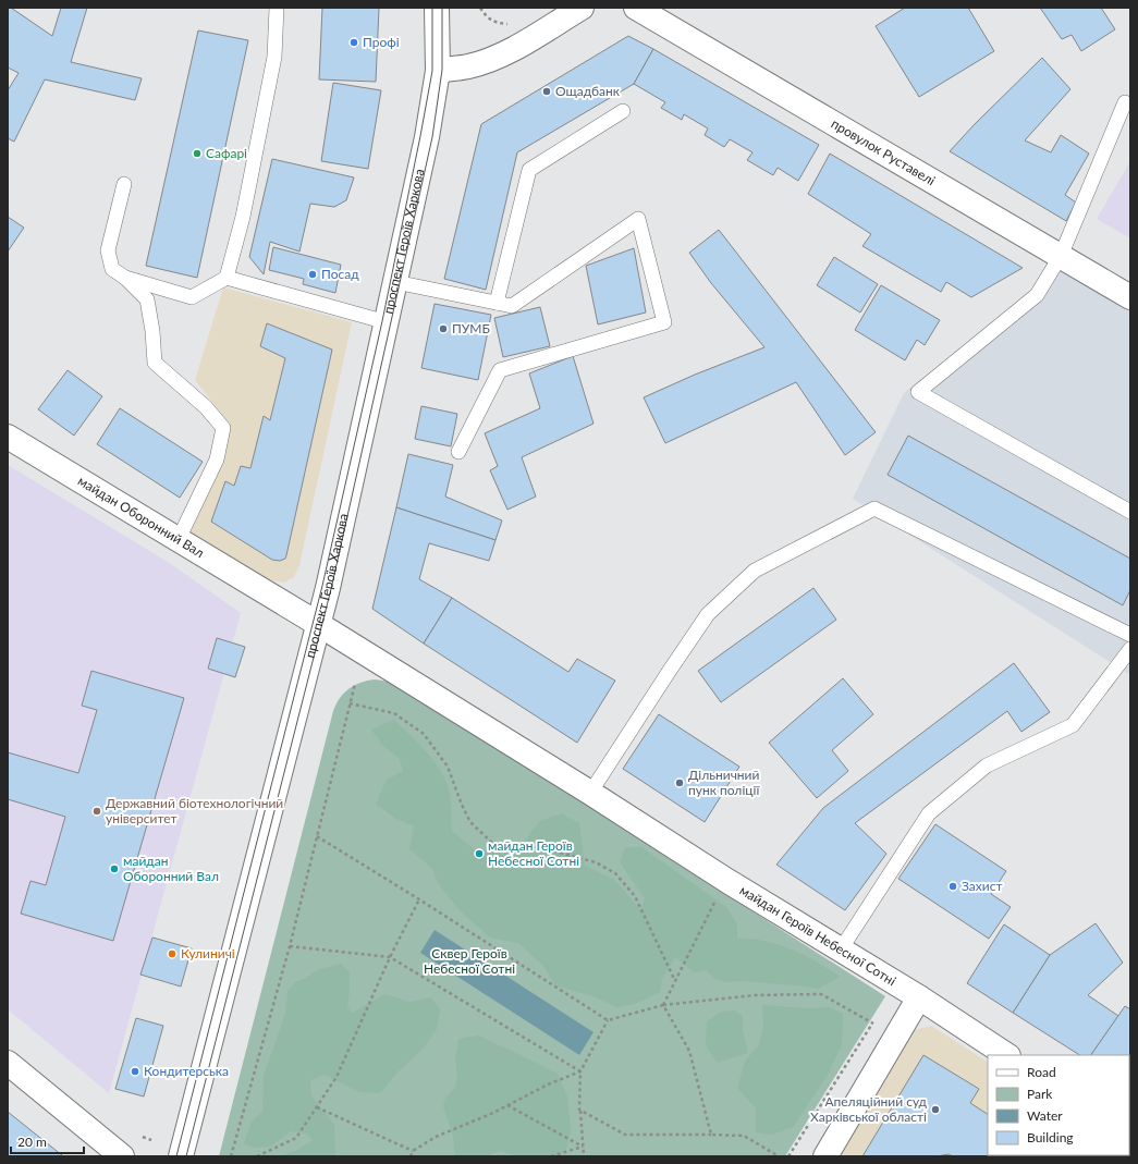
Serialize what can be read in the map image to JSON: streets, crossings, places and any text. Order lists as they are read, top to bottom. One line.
{"streets":{"main road":["провулок Руставелі","проспект Героїв Харкова","майдан Оборонний Вал","майдан Героїв Небесної Сотні"]},"crossings":[["проспект Героїв Харкова","майдан Оборонний Вал"],["проспект Героїв Харкова","майдан Героїв Небесної Сотні"],["майдан Оборонний Вал","майдан Героїв Небесної Сотні"]],"parks":["Сквер Героїв Небесної Сотні"],"places":["Профі","Ощадбанк","Сафарі","Посад","ПУМБ","Дільничний пунк поліції","Державний біотехнологічний університет","майдан Героїв Небесної Сотні","майдан Оборонний Вал","Захист","Кулиничі","Кондитерська","Апеляційний суд Харківської області"],"legend":["Road","Park","Water","Building"],"scale_bar":"20 m"}
